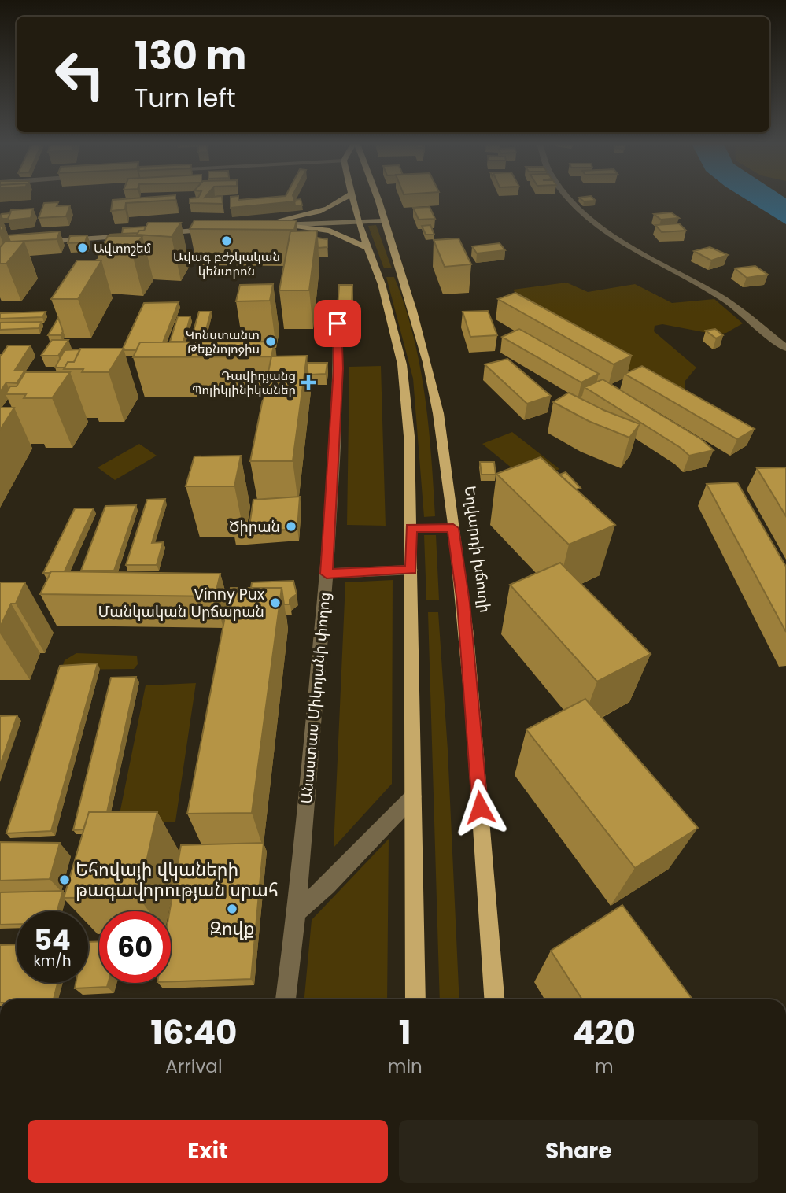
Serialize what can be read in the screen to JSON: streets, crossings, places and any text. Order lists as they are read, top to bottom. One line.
{"streets":{"main road":["Եղվարդի խճուղի"],"street":["Անաստաս Միկոյանի փողոց"]},"places":{"other":["Ավագ բժշկական կենտրոն","Ավտոշեմ","Կոնստանտ Թեքնոլոջիս","Ծիրան","Vinny Pux Մանկական Սրճարան","Եհովայի վկաների թագավորության սրահ","Զովք"],"health":["Դավիդյանց Պոլիկլինիկաներ"]},"page":{"turn":["130 m","Turn left"],"speed":"54 km/h","limit":"60","eta":["16:40","Arrival","1","min","420","m"],"buttons":["Exit","Share"]}}
